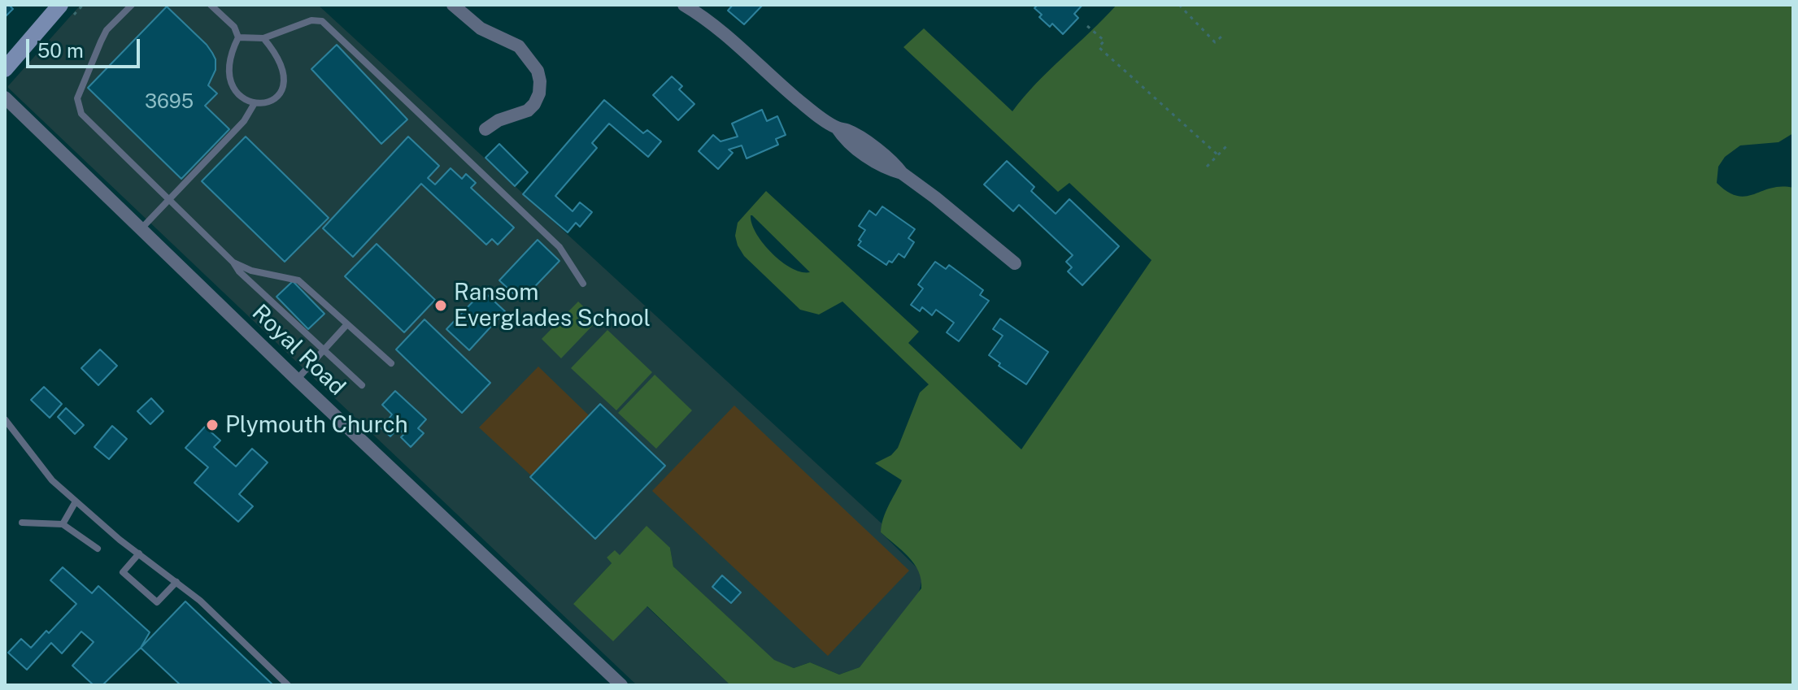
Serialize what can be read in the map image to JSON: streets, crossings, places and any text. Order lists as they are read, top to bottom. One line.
{"streets":{"street":["Royal Road"]},"places":["Ransom Everglades School","Plymouth Church"],"house_numbers":["3695"],"scale_bar":"50 m"}
